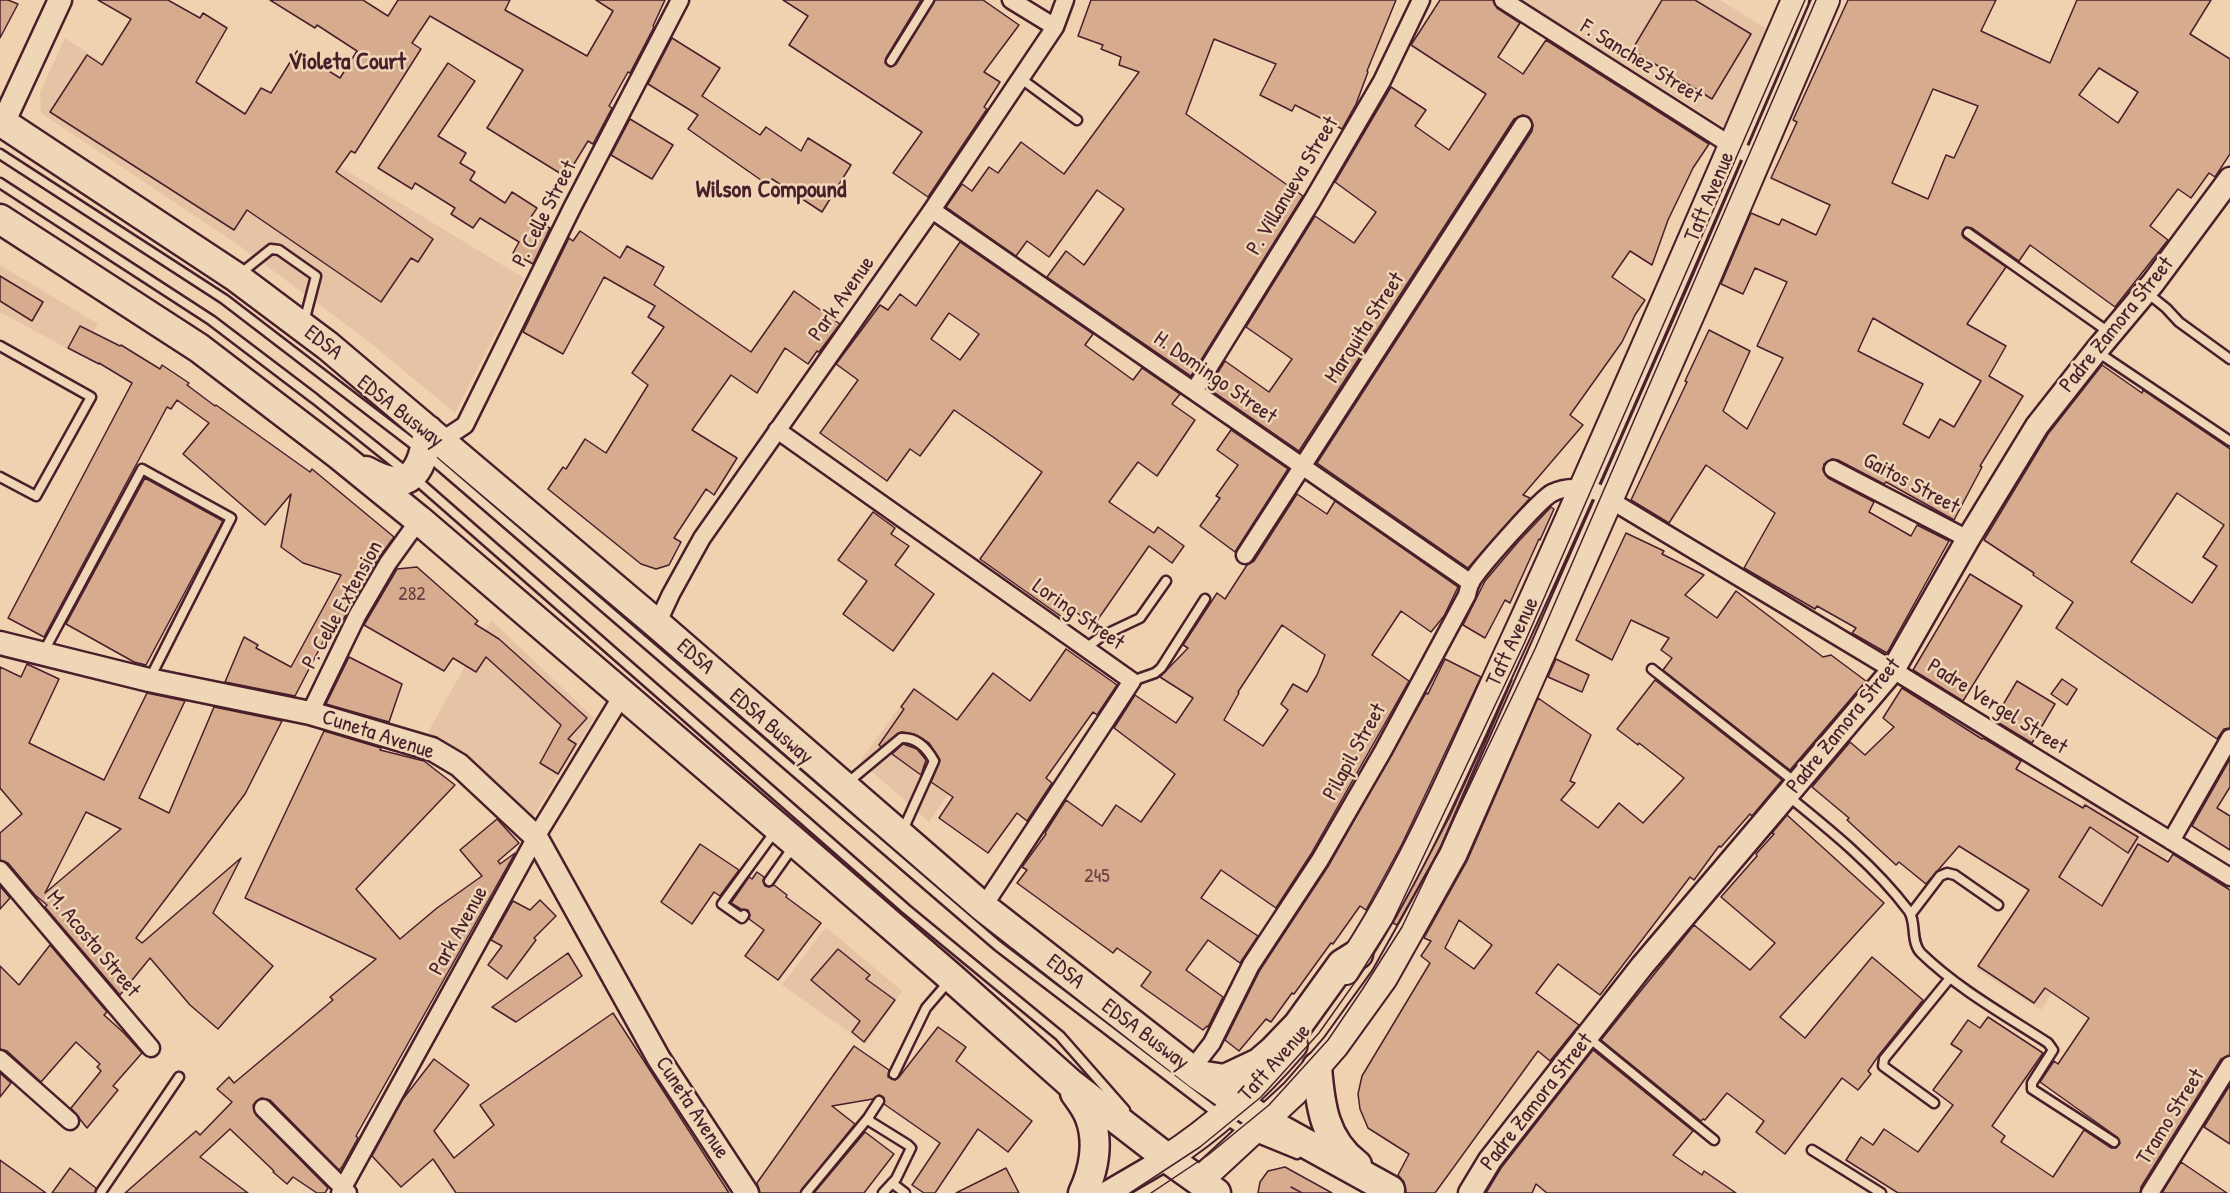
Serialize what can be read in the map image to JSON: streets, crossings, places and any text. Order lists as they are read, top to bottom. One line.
{"streets":{"highway":["EDSA"],"main road":["Taft Avenue"],"street":["F. Sanchez Street","P. Villanueva Street","P. Celle Street","Park Avenue","Padre Zamora Street","Marquita Street","H. Domingo Street","Gaitos Street","P. Celle Extension","Loring Street","Padre Vergel Street","Cuneta Avenue","Pilapil Street","M. Acosta Street","Tramo Street"],"lane":["EDSA Busway"]},"crossings":[["F. Sanchez Street","Taft Avenue"],["P. Villanueva Street","H. Domingo Street"],["Taft Avenue","EDSA"],["Taft Avenue","EDSA Busway"],["Taft Avenue","Padre Vergel Street"],["Taft Avenue","Pilapil Street"],["P. Celle Street","EDSA"],["P. Celle Street","EDSA Busway"],["Park Avenue","EDSA"],["Park Avenue","H. Domingo Street"],["Park Avenue","Loring Street"],["Park Avenue","Cuneta Avenue"],["Padre Zamora Street","Gaitos Street"],["Padre Zamora Street","Padre Vergel Street"],["Marquita Street","H. Domingo Street"],["EDSA","EDSA Busway"],["EDSA","Loring Street"],["EDSA","Pilapil Street"],["H. Domingo Street","Pilapil Street"],["P. Celle Extension","Cuneta Avenue"],["Padre Vergel Street","Pilapil Street"]],"districts":["Violeta Court","Wilson Compound"],"house_numbers":["282","245"]}
